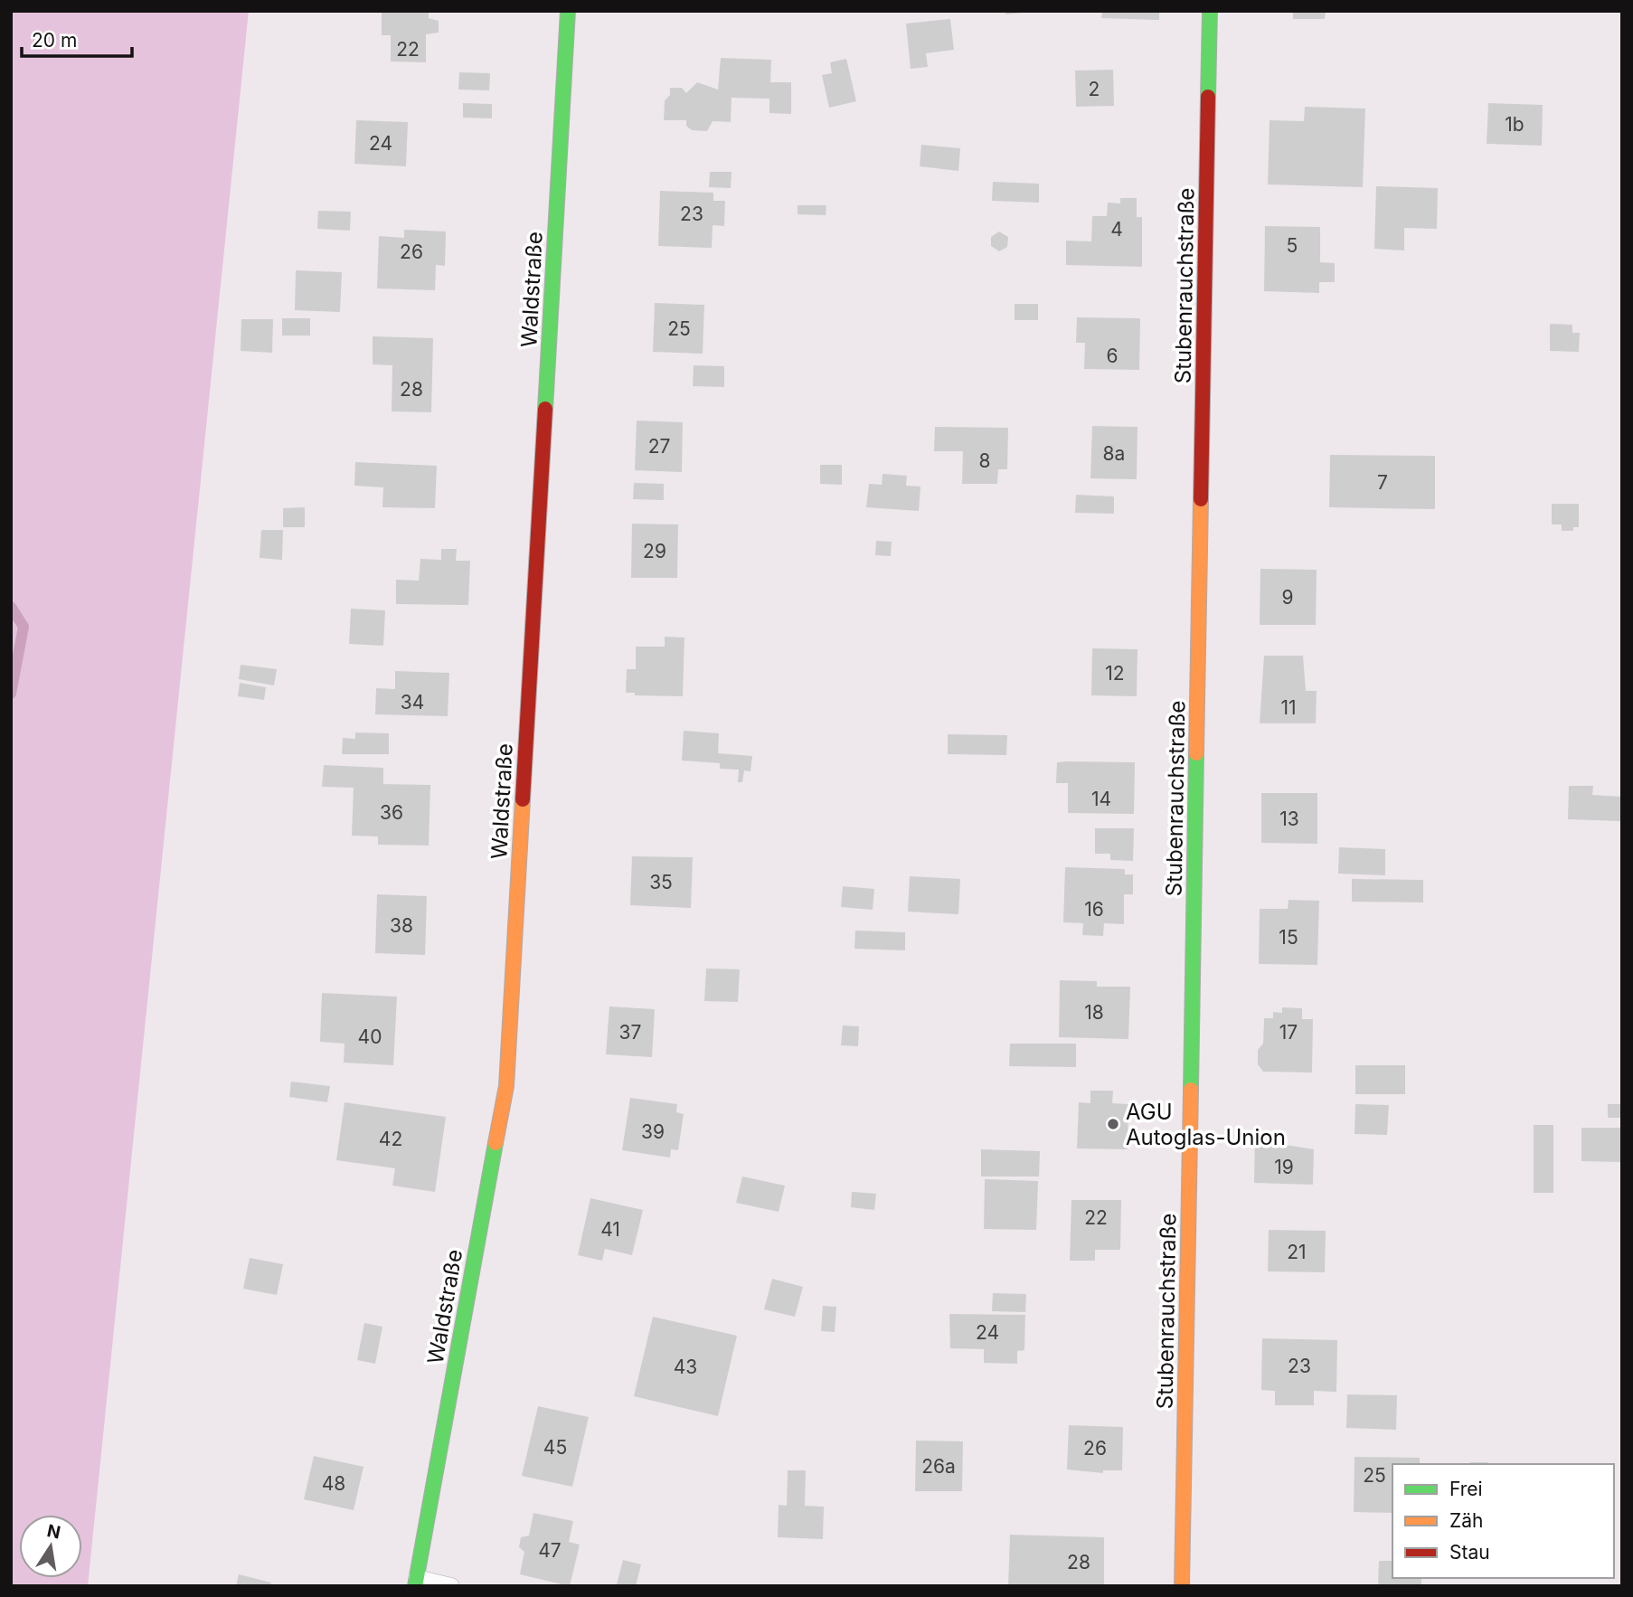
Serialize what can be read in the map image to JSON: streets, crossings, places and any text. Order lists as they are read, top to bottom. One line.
{"streets":{"street":["Stubenrauchstraße","Waldstraße"]},"places":["AGU Autoglas-Union"],"house_numbers":["22","2","1b","24","23","4","5","26","25","6","28","27","8a","8","7","29","9","12","34","11","14","36","13","35","16","38","15","18","37","17","40","39","42","19","22","41","21","24","23","43","45","26","26a","25","48","47","28"],"legend":["Frei","Zäh","Stau"],"scale_bar":"20 m","north":"top"}
